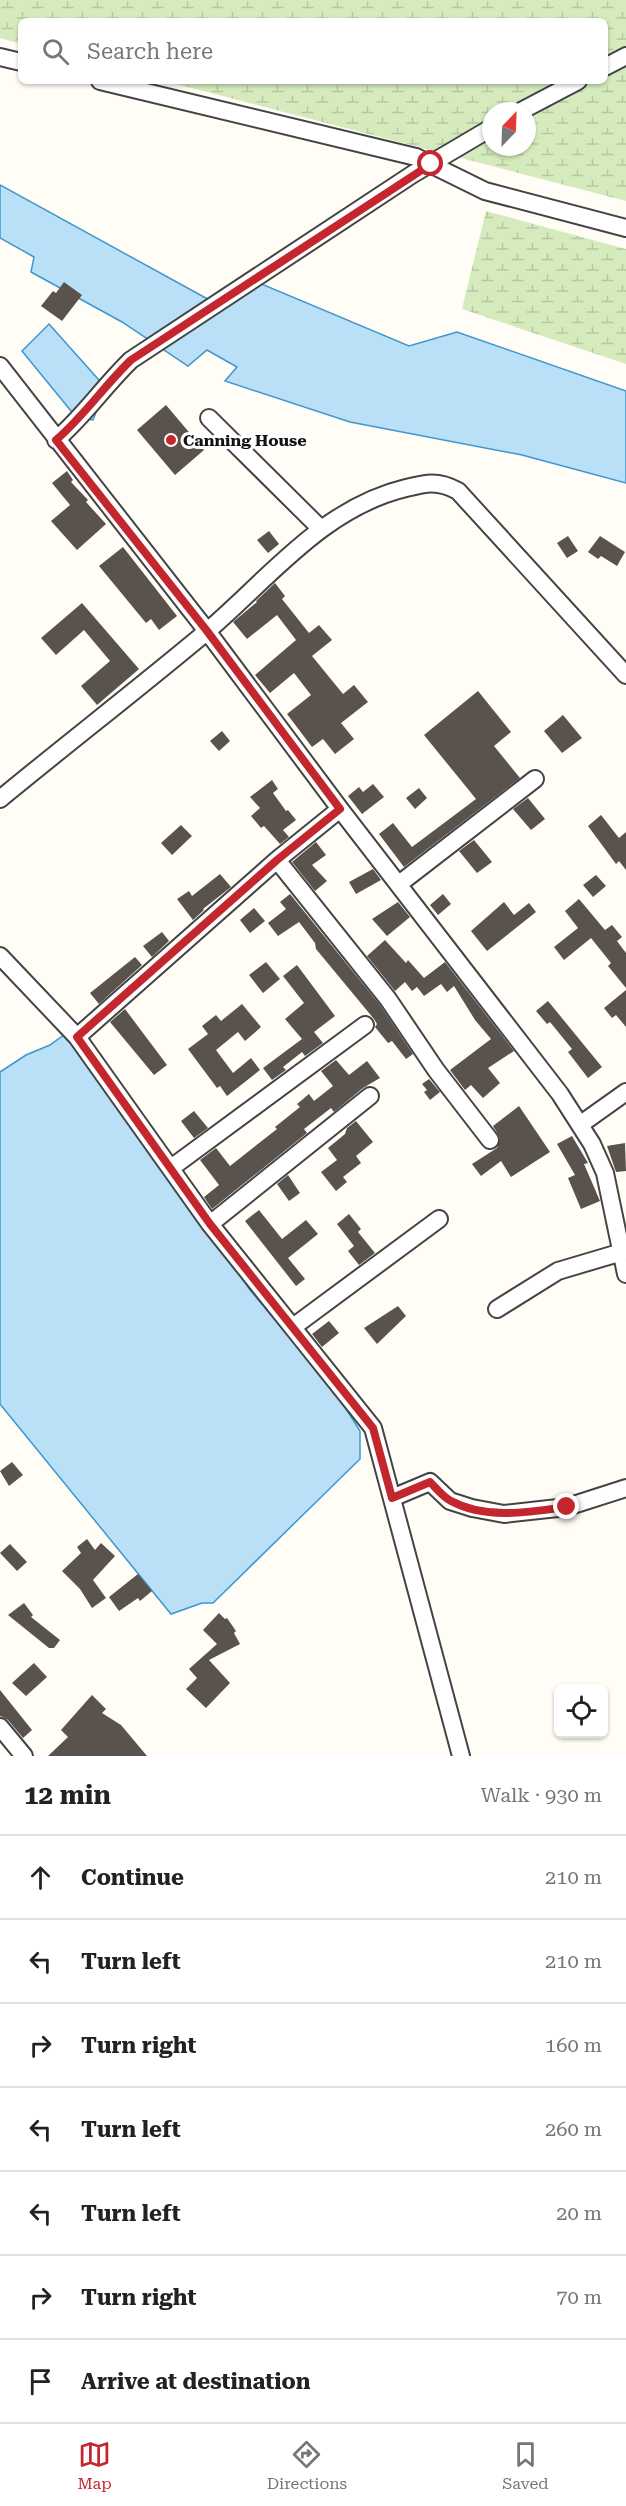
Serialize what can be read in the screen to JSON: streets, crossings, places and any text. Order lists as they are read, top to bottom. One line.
{"places":["Canning House"],"north":"top right","page":{"search":"Search here","heading":["12 min","Walk · 930 m"],"list":[["Continue","210 m"],["Turn left","210 m"],["Turn right","160 m"],["Turn left","260 m"],["Turn left","20 m"],["Turn right","70 m"],"Arrive at destination"],"nav":["Map","Directions","Saved"]}}
